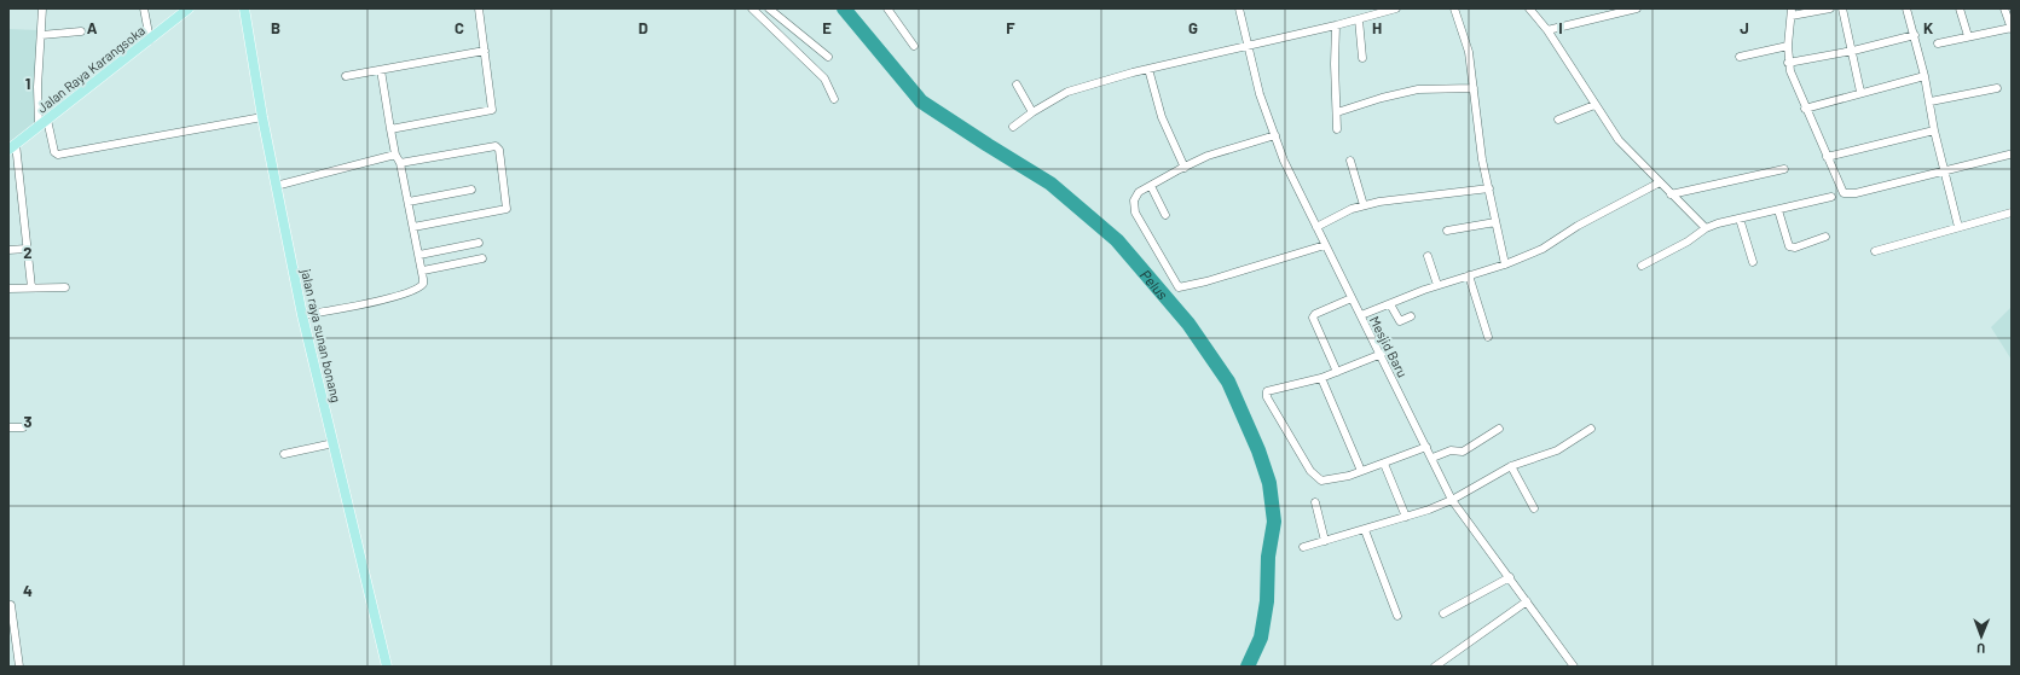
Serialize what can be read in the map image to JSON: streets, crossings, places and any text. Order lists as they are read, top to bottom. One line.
{"streets":{"main road":["Jalan Raya Karangsoka","jalan raya sunan bonang"],"street":["Mesjid Baru"]},"water":["Pelus"],"north":"bottom","grid":{"columns":["A","B","C","D","E","F","G","H","I","J","K"],"rows":["1","2","3","4"]}}
